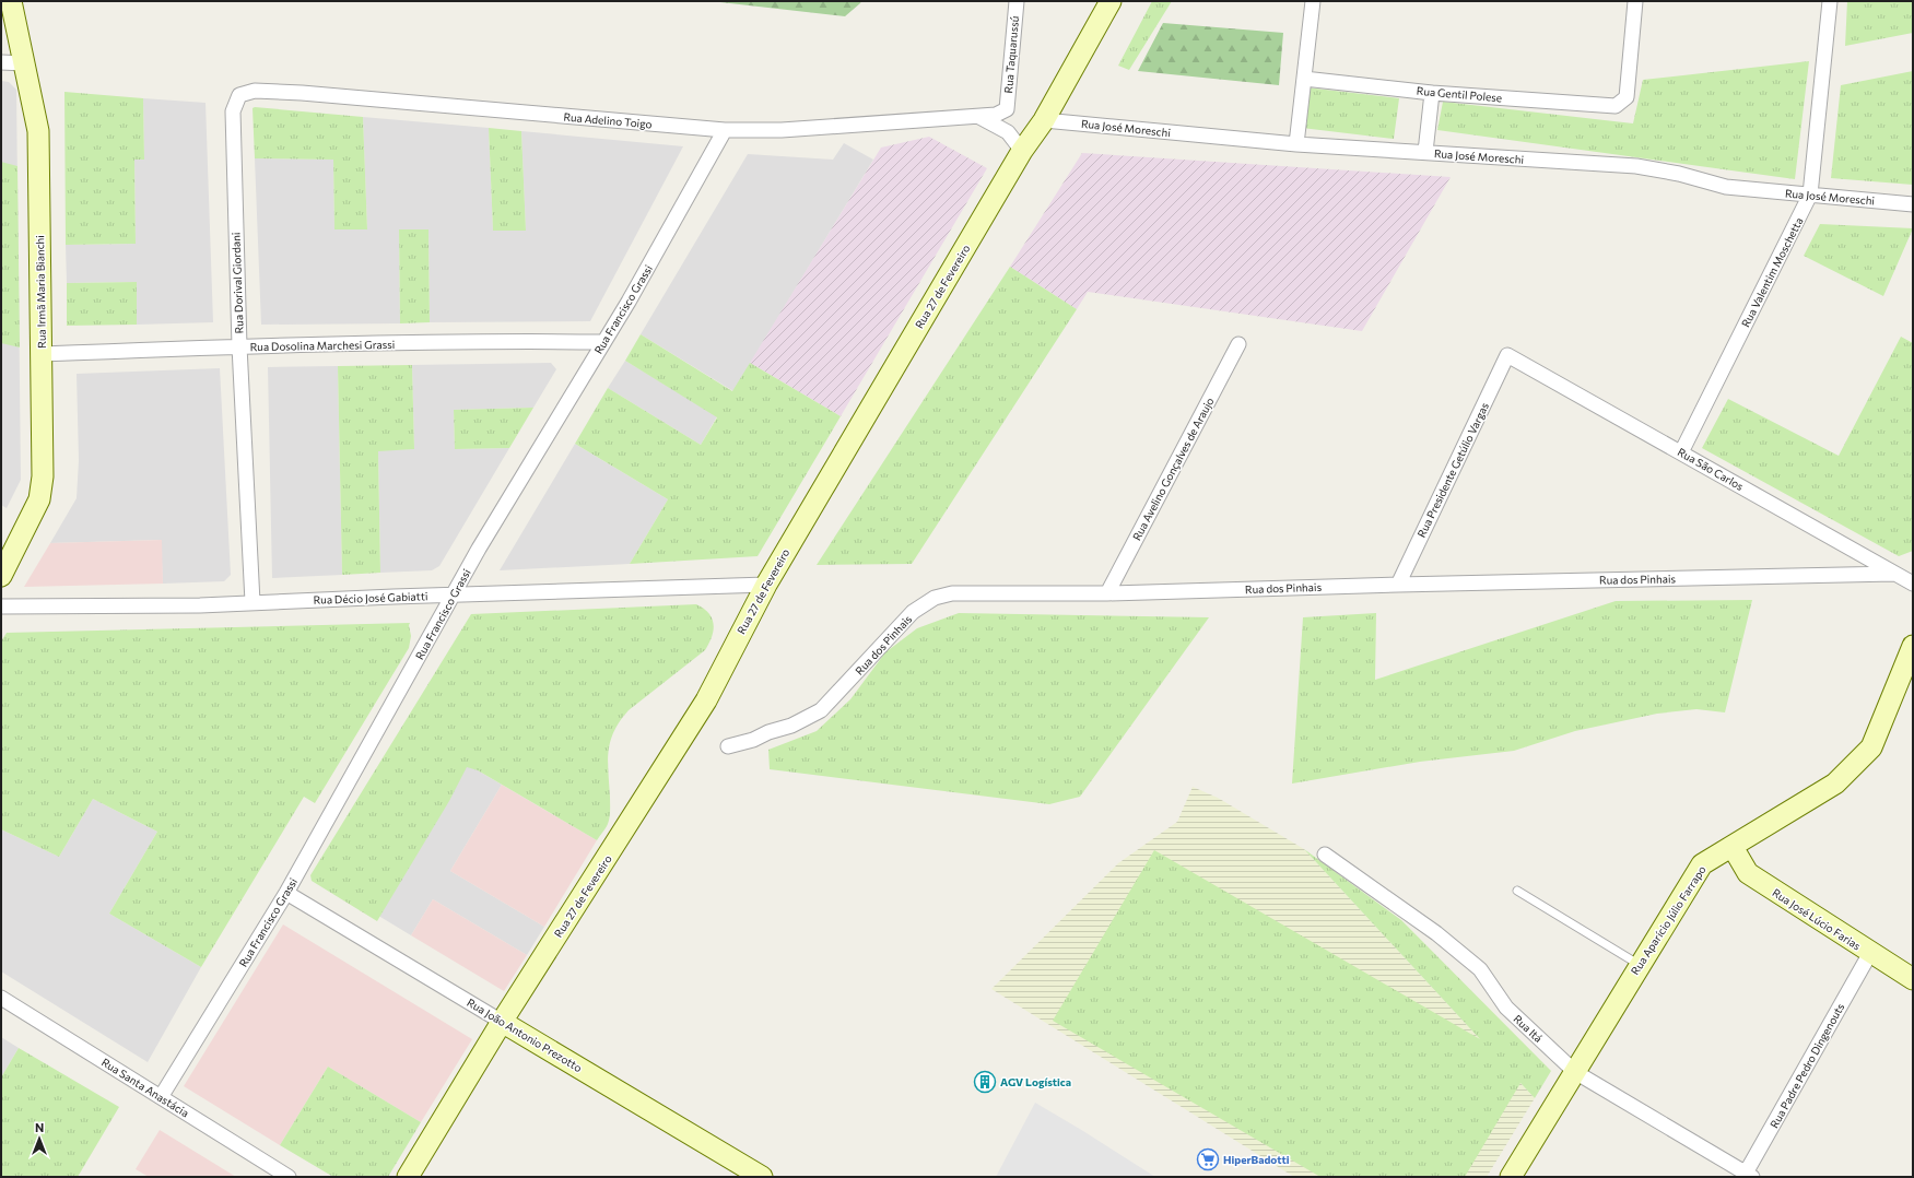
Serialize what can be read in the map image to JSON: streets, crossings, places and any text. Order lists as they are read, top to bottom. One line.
{"streets":{"street":["Rua Taquarussú","Rua Gentil Polese","Rua Adelino Toigo","Rua José Moreschi","Rua Valentim Moschetta","Rua Dorival Giordani","Rua 27 de Fevereiro","Rua Irmã Maria Bianchi","Rua Francisco Grassi","Rua Dosolina Marchesi Grassi","Rua Avelino Gonçalves de Araujo","Rua São Carlos","Rua Presidente Getúlio Vargas","Rua dos Pinhais","Rua Décio José Gabiatti","Rua José Lúcio Farias","Rua Aparício Júlio Farrapo","Rua Itá","Rua João Antonio Prezotto","Rua Padre Pedro Dingenouts","Rua Santa Anastácia"]},"crossings":[["Rua Taquarussú","Rua Adelino Toigo"],["Rua Adelino Toigo","Rua Dorival Giordani"],["Rua Adelino Toigo","Rua Francisco Grassi"],["Rua José Moreschi","Rua Valentim Moschetta"],["Rua José Moreschi","Rua 27 de Fevereiro"],["Rua Valentim Moschetta","Rua São Carlos"],["Rua Dorival Giordani","Rua Dosolina Marchesi Grassi"],["Rua Dorival Giordani","Rua Décio José Gabiatti"],["Rua 27 de Fevereiro","Rua Décio José Gabiatti"],["Rua 27 de Fevereiro","Rua João Antonio Prezotto"],["Rua Irmã Maria Bianchi","Rua Dosolina Marchesi Grassi"],["Rua Francisco Grassi","Rua Dosolina Marchesi Grassi"],["Rua Francisco Grassi","Rua Décio José Gabiatti"],["Rua Francisco Grassi","Rua João Antonio Prezotto"],["Rua Francisco Grassi","Rua Santa Anastácia"],["Rua Avelino Gonçalves de Araujo","Rua dos Pinhais"],["Rua São Carlos","Rua Presidente Getúlio Vargas"],["Rua São Carlos","Rua dos Pinhais"],["Rua Presidente Getúlio Vargas","Rua dos Pinhais"],["Rua José Lúcio Farias","Rua Aparício Júlio Farrapo"],["Rua José Lúcio Farias","Rua Padre Pedro Dingenouts"],["Rua Aparício Júlio Farrapo","Rua Itá"],["Rua Itá","Rua Padre Pedro Dingenouts"]],"places":{"building":["AGV Logística"],"supermarket":["HiperBadotti"]},"north":"top"}
